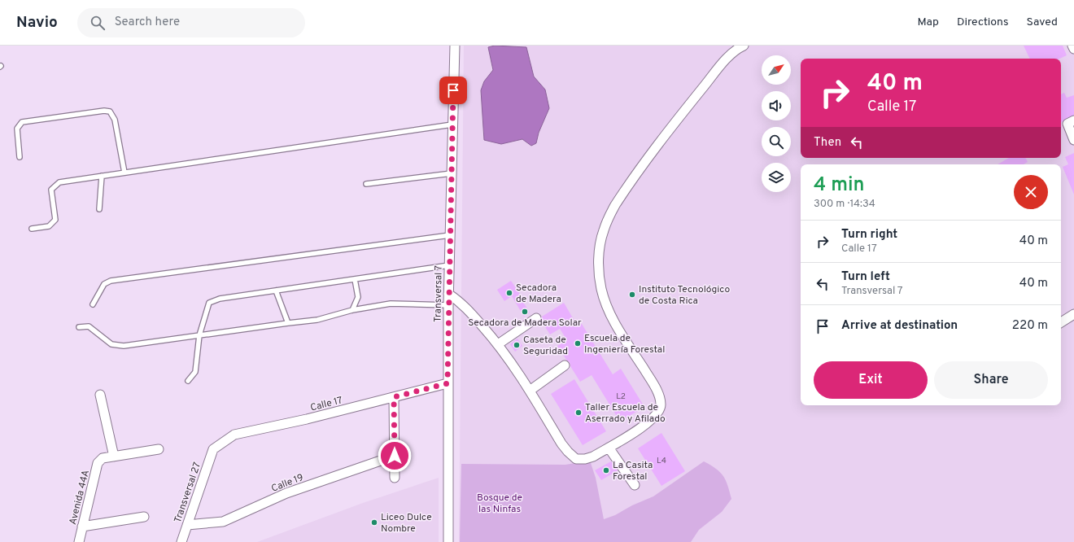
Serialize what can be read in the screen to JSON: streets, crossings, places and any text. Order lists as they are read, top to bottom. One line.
{"streets":{"street":["Transversal 7","Calle 17","Calle 19","Transversal 27","Avenida 44A"]},"crossings":[["Transversal 7","Calle 17"],["Calle 17","Transversal 27"],["Calle 19","Transversal 27"]],"parks":["Bosque de las Ninfas"],"places":["Secadora de Madera","Instituto Tecnológico de Costa Rica","Secadora de Madera Solar","Escuela de Ingeniería Forestal","Caseta de Seguridad","Taller Escuela de Aserrado y Afilado","La Casita Forestal","Liceo Dulce Nombre"],"house_numbers":["L2","L4"],"north":"top right","page":{"header":"Navio","search":"Search here","nav":["Map","Directions","Saved"],"turn":["40 m","Calle 17"],"then":"Then","heading":["4 min","300 m · 14:34"],"list":[{"name":"Turn right","note":"Calle 17","value":"40 m"},{"name":"Turn left","note":"Transversal 7","value":"40 m"},{"name":"Arrive at destination","value":"220 m"}],"buttons":["Exit","Share"]}}
